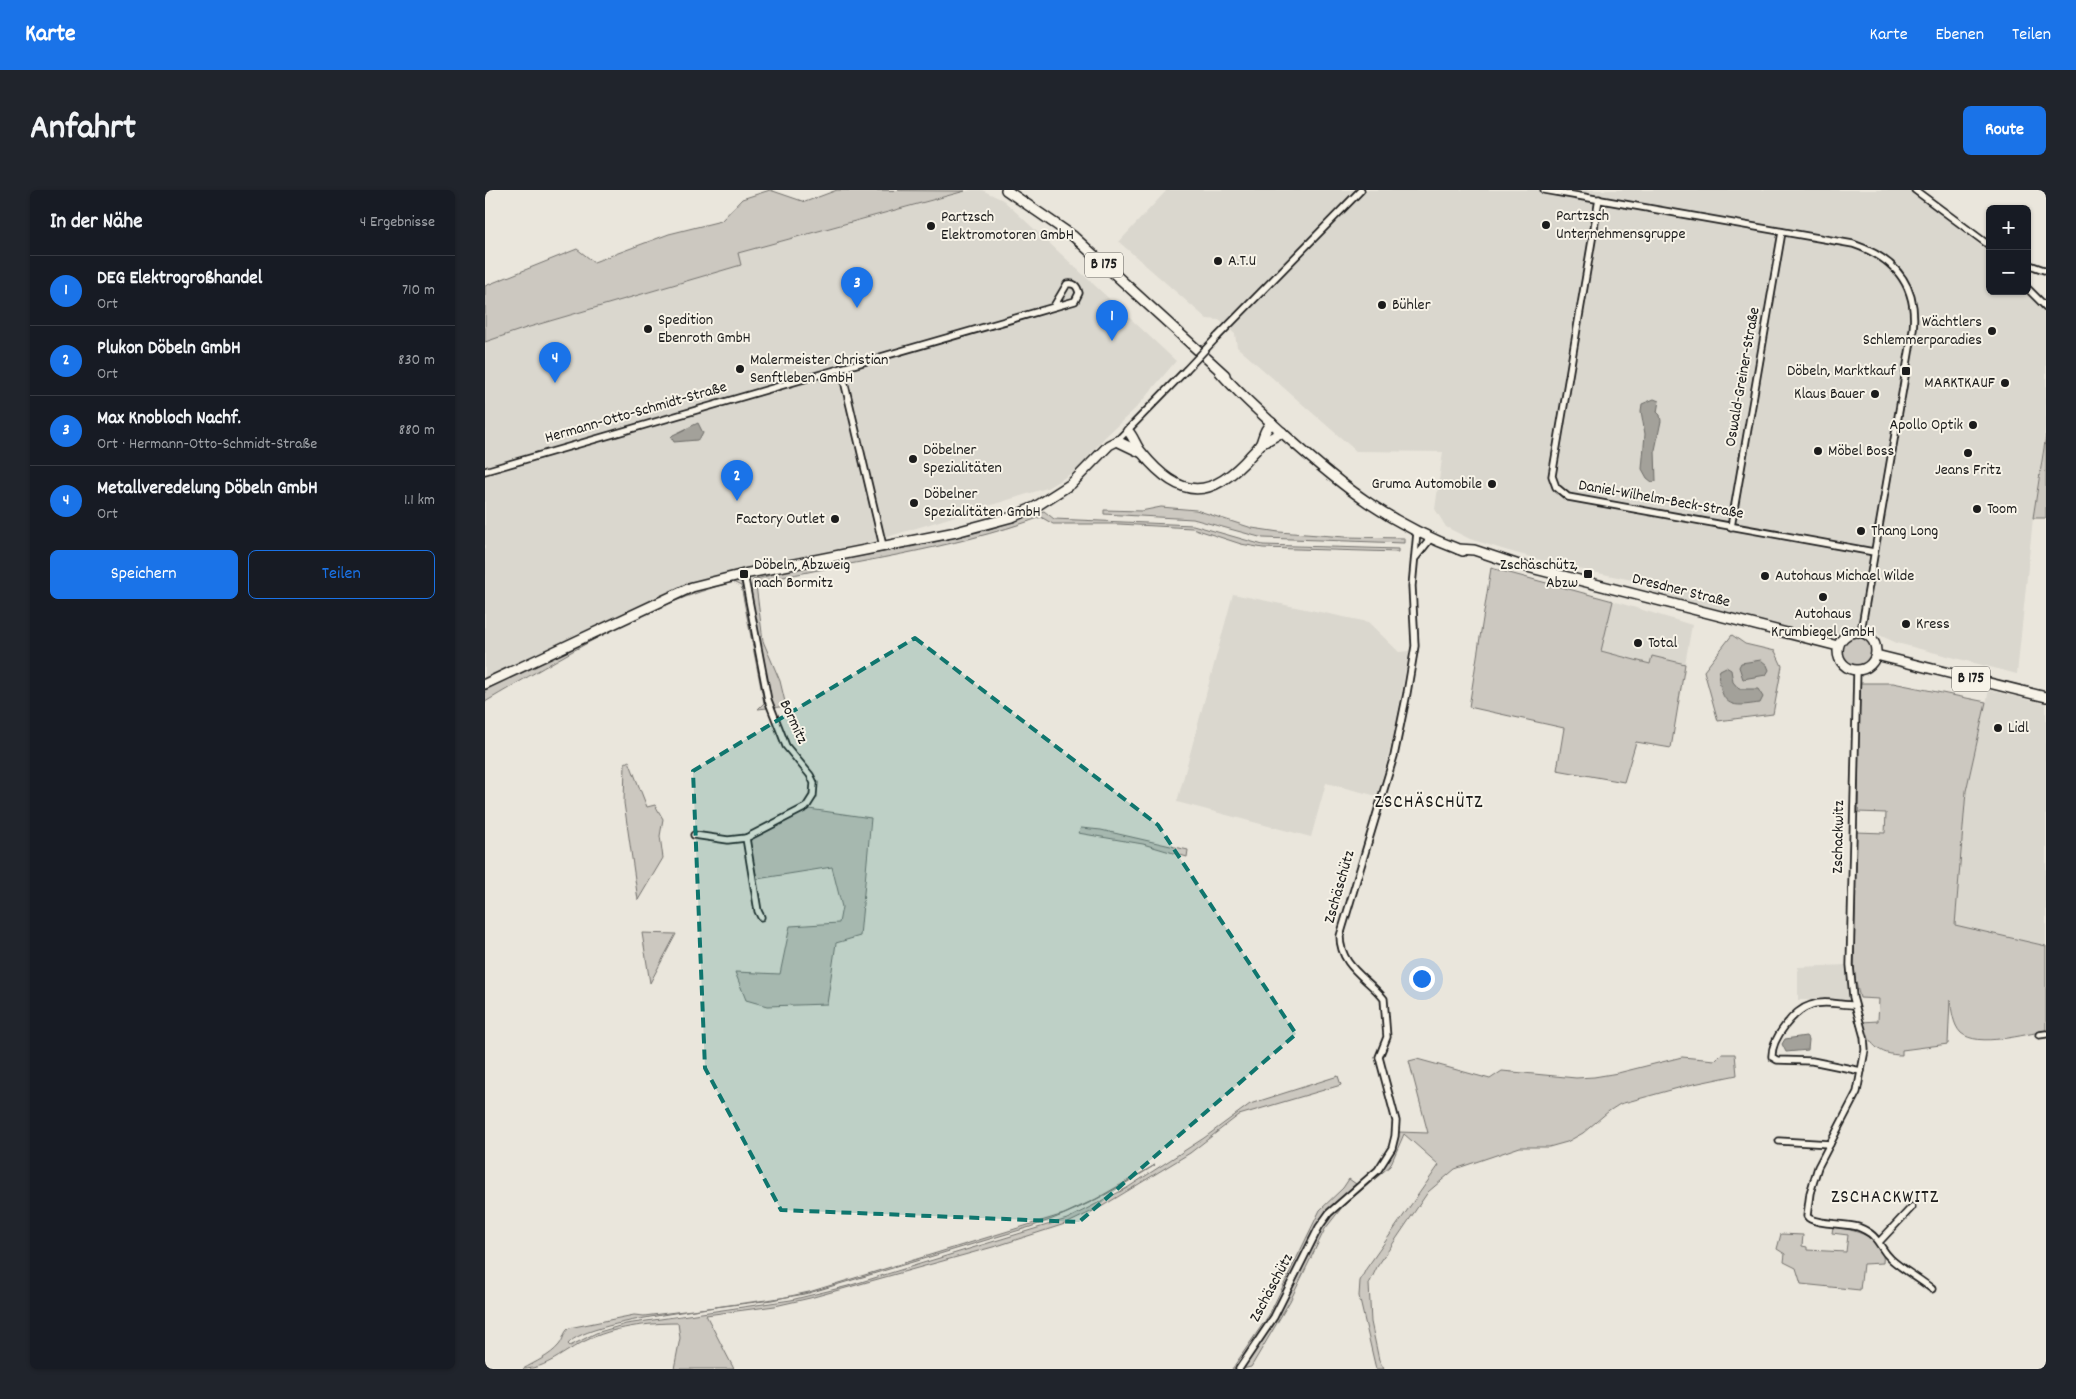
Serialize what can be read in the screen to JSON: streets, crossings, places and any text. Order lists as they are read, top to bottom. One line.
{"streets":{"main road":["B 175","Dresdner Straße"],"street":["Oswald-Greiner-Straße","Hermann-Otto-Schmidt-Straße","Daniel-Wilhelm-Beck-Straße","Bormitz","Zschackwitz","Zschäschütz"]},"crossings":[["B 175","Dresdner Straße"],["B 175","Zschackwitz"],["B 175","Zschäschütz"],["Oswald-Greiner-Straße","Daniel-Wilhelm-Beck-Straße"],["Dresdner Straße","Zschackwitz"],["Dresdner Straße","Zschäschütz"]],"districts":["ZSCHÄSCHÜTZ","ZSCHACKWITZ"],"places":{"other":["Partzsch Unternehmensgruppe","Partzsch Elektromotoren GmbH","A.T.U","Bühler","Spedition Ebenroth GmbH","Wächtlers Schlemmerparadies","Malermeister Christian Senftleben GmbH","MARKTKAUF","Klaus Bauer","Apollo Optik","Möbel Boss","Jeans Fritz","Döbelner Spezialitäten","Gruma Automobile","Döbelner Spezialitäten GmbH","Toom","Factory Outlet","Thang Long","Autohaus Michael Wilde","Autohaus Krumbiegel GmbH","Kress","Total","Lidl"],"transit":["Döbeln, Marktkauf","Döbeln, Abzweig nach Bormitz","Zschäschütz, Abzw"]},"page":{"header":"Karte","nav":["Karte","Ebenen","Teilen"],"title":"Anfahrt","buttons":["Route",["Speichern","Teilen"]],"heading":["In der Nähe","4 Ergebnisse"],"map_buttons":["+","−"],"list":[{"mark":"1","name":"DEG Elektrogroßhandel","note":"Ort","value":"710 m"},{"mark":"2","name":"Plukon Döbeln GmbH","note":"Ort","value":"830 m"},{"mark":"3","name":"Max Knobloch Nachf.","note":"Ort · Hermann-Otto-Schmidt-Straße","value":"880 m"},{"mark":"4","name":"Metallveredelung Döbeln GmbH","note":"Ort","value":"1.1 km"}],"pins":["3","1","4","2"]}}
